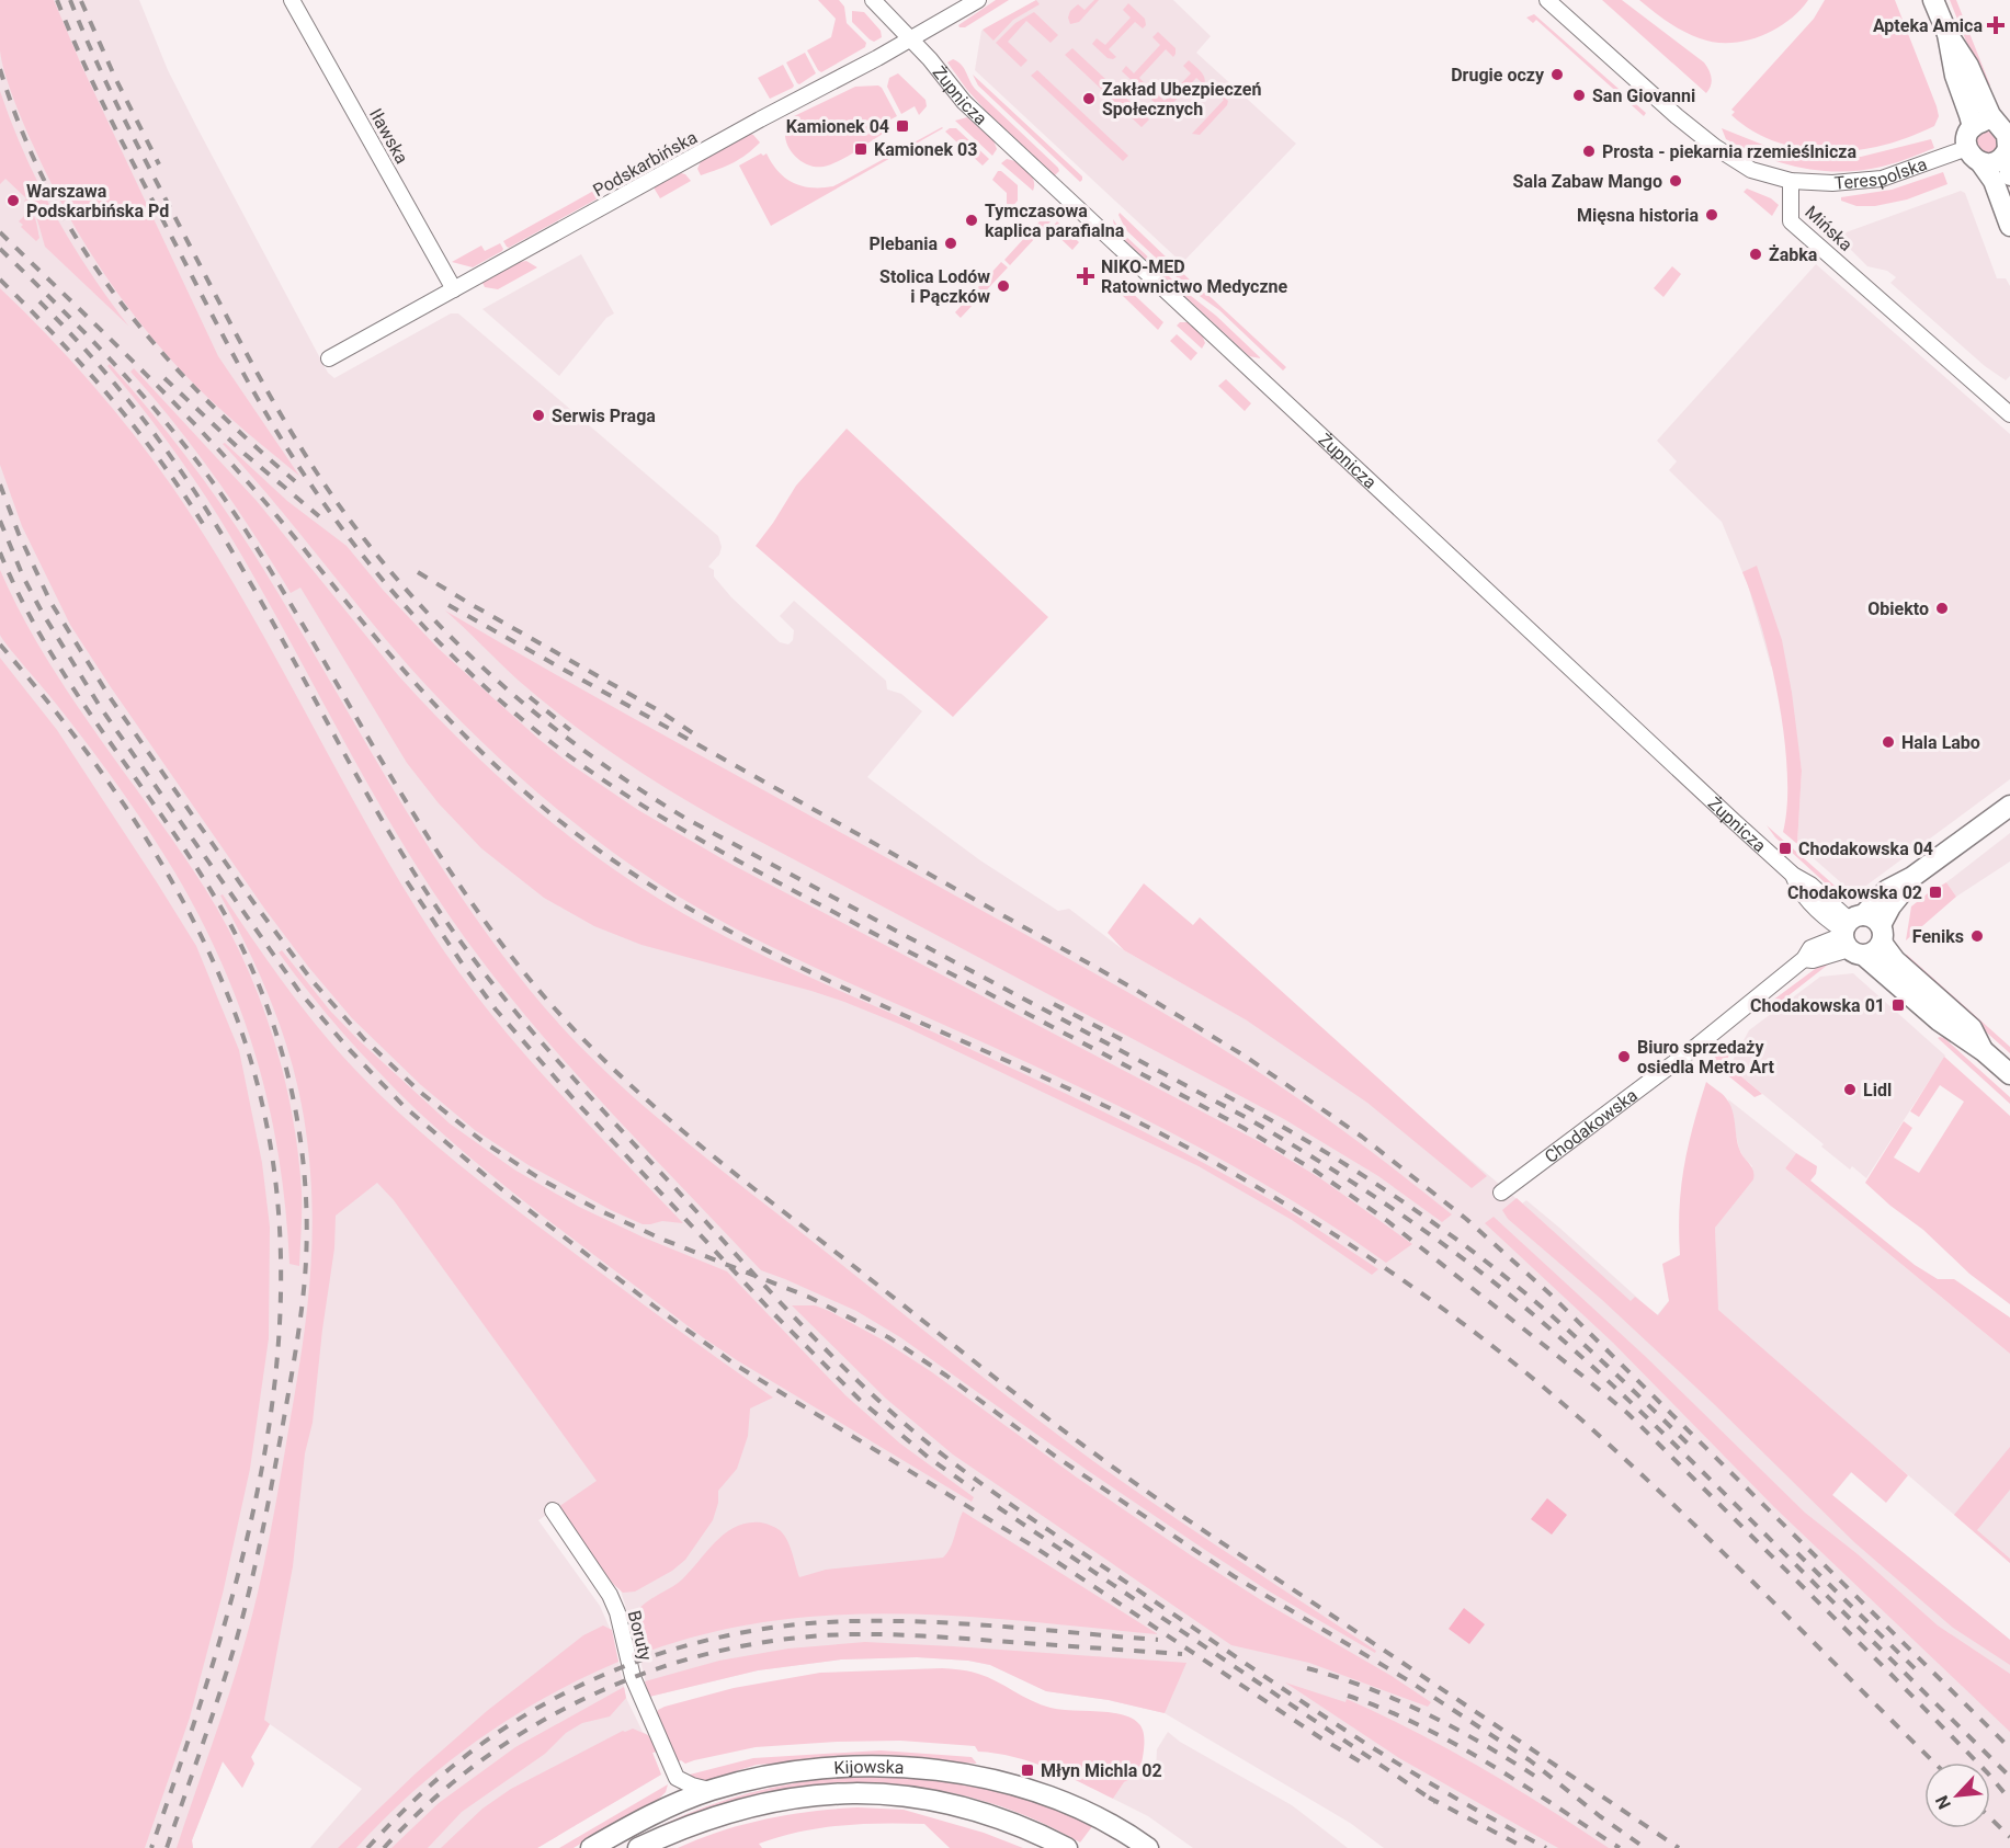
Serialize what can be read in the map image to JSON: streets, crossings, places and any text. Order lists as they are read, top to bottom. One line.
{"streets":{"street":["Żupnicza","Iławska","Podskarbińska","Terespolska","Mińska","Chodakowska","Boruty","Kijowska"]},"crossings":[["Żupnicza","Podskarbińska"],["Żupnicza","Chodakowska"],["Iławska","Podskarbińska"],["Terespolska","Mińska"]],"places":{"health":["Apteka Amica","NIKO-MED Ratownictwo Medyczne"],"other":["Drugie oczy","San Giovanni","Zakład Ubezpieczeń Społecznych","Prosta - piekarnia rzemieślnicza","Sala Zabaw Mango","Warszawa Podskarbińska Pd","Mięsna historia","Tymczasowa kaplica parafialna","Plebania","Żabka","Stolica Lodów i Pączków","Serwis Praga","Obiekto","Hala Labo","Feniks","Biuro sprzedaży osiedla Metro Art","Lidl"],"transit":["Kamionek 04","Kamionek 03","Chodakowska 04","Chodakowska 02","Chodakowska 01","Młyn Michla 02"]},"north":"bottom left"}
